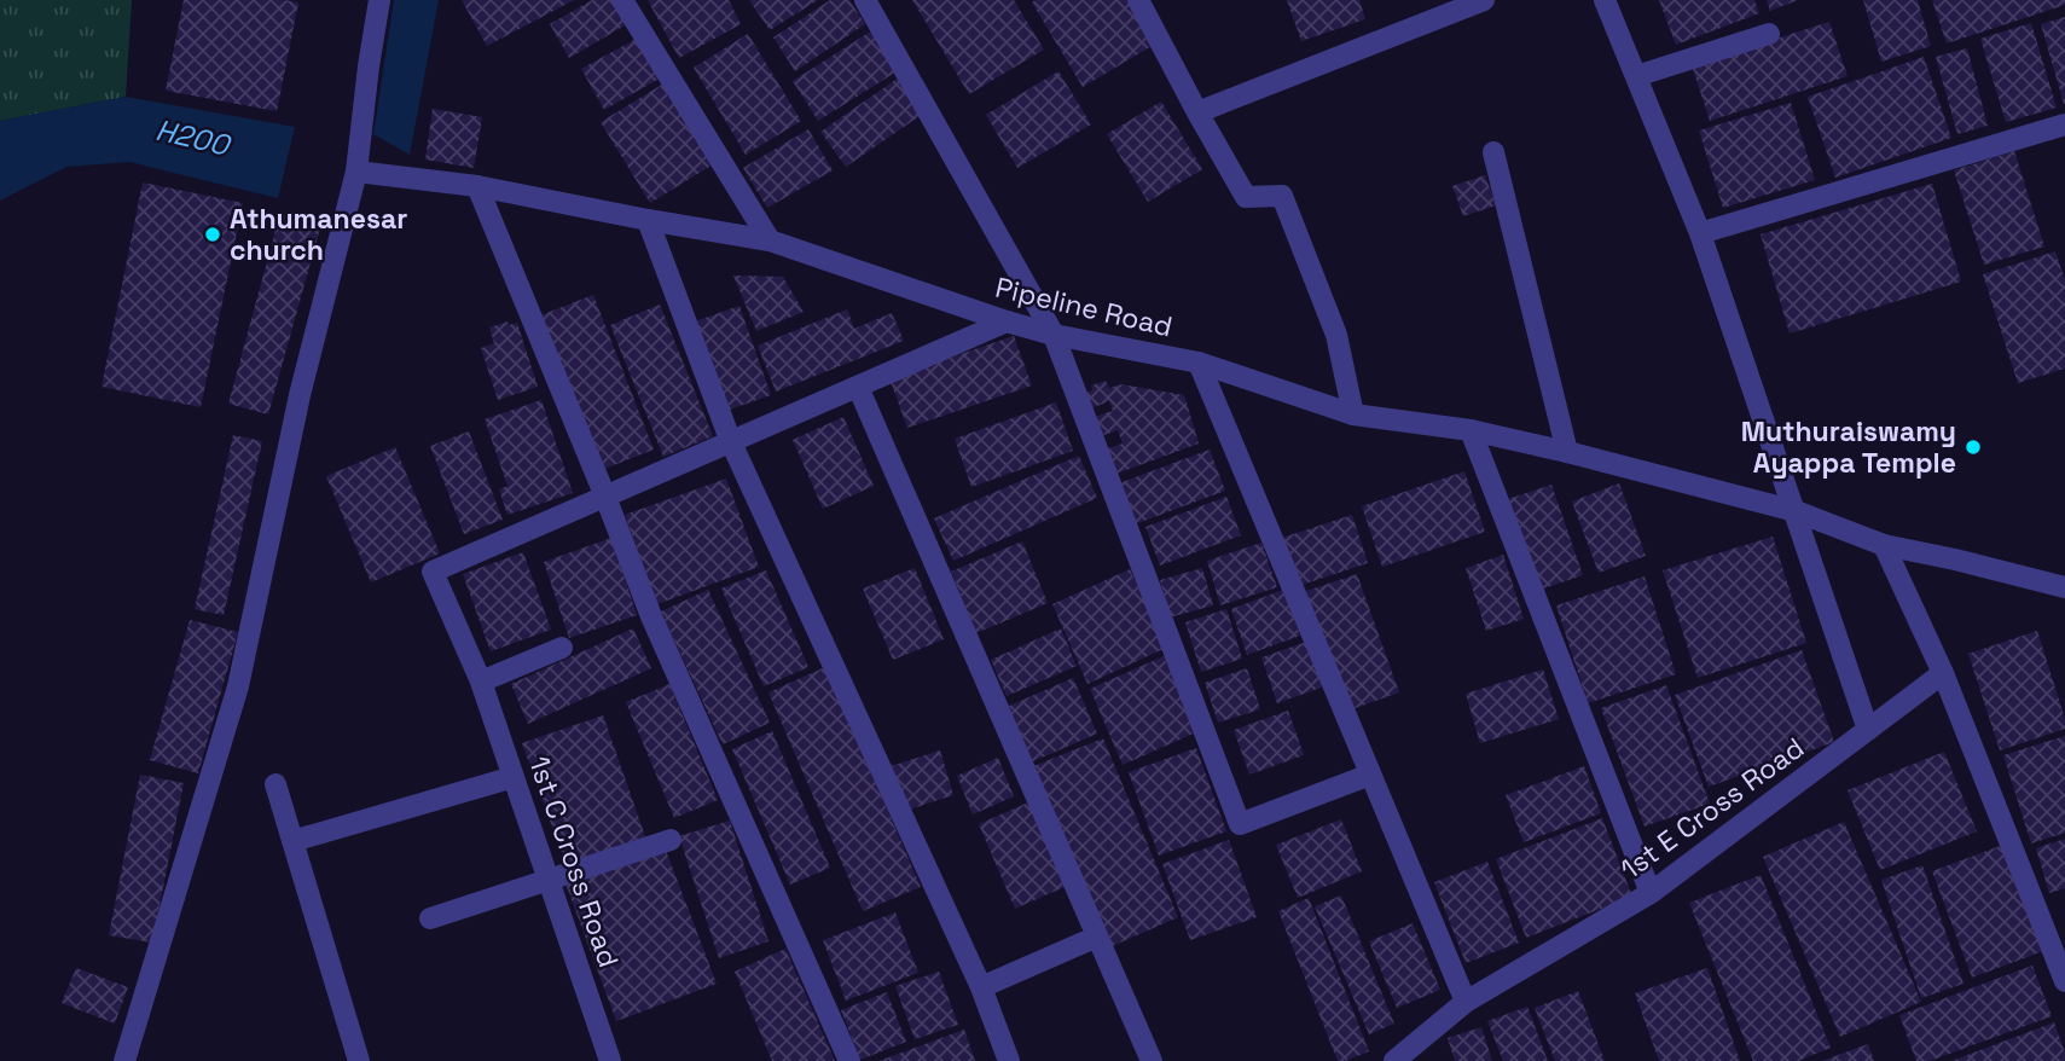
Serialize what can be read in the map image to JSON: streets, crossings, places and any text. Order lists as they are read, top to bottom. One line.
{"streets":{"street":["Pipeline Road","1st E Cross Road","1st C Cross Road"]},"water":["H200"],"places":["Athumanesar church","Muthuraiswamy Ayappa Temple"]}
